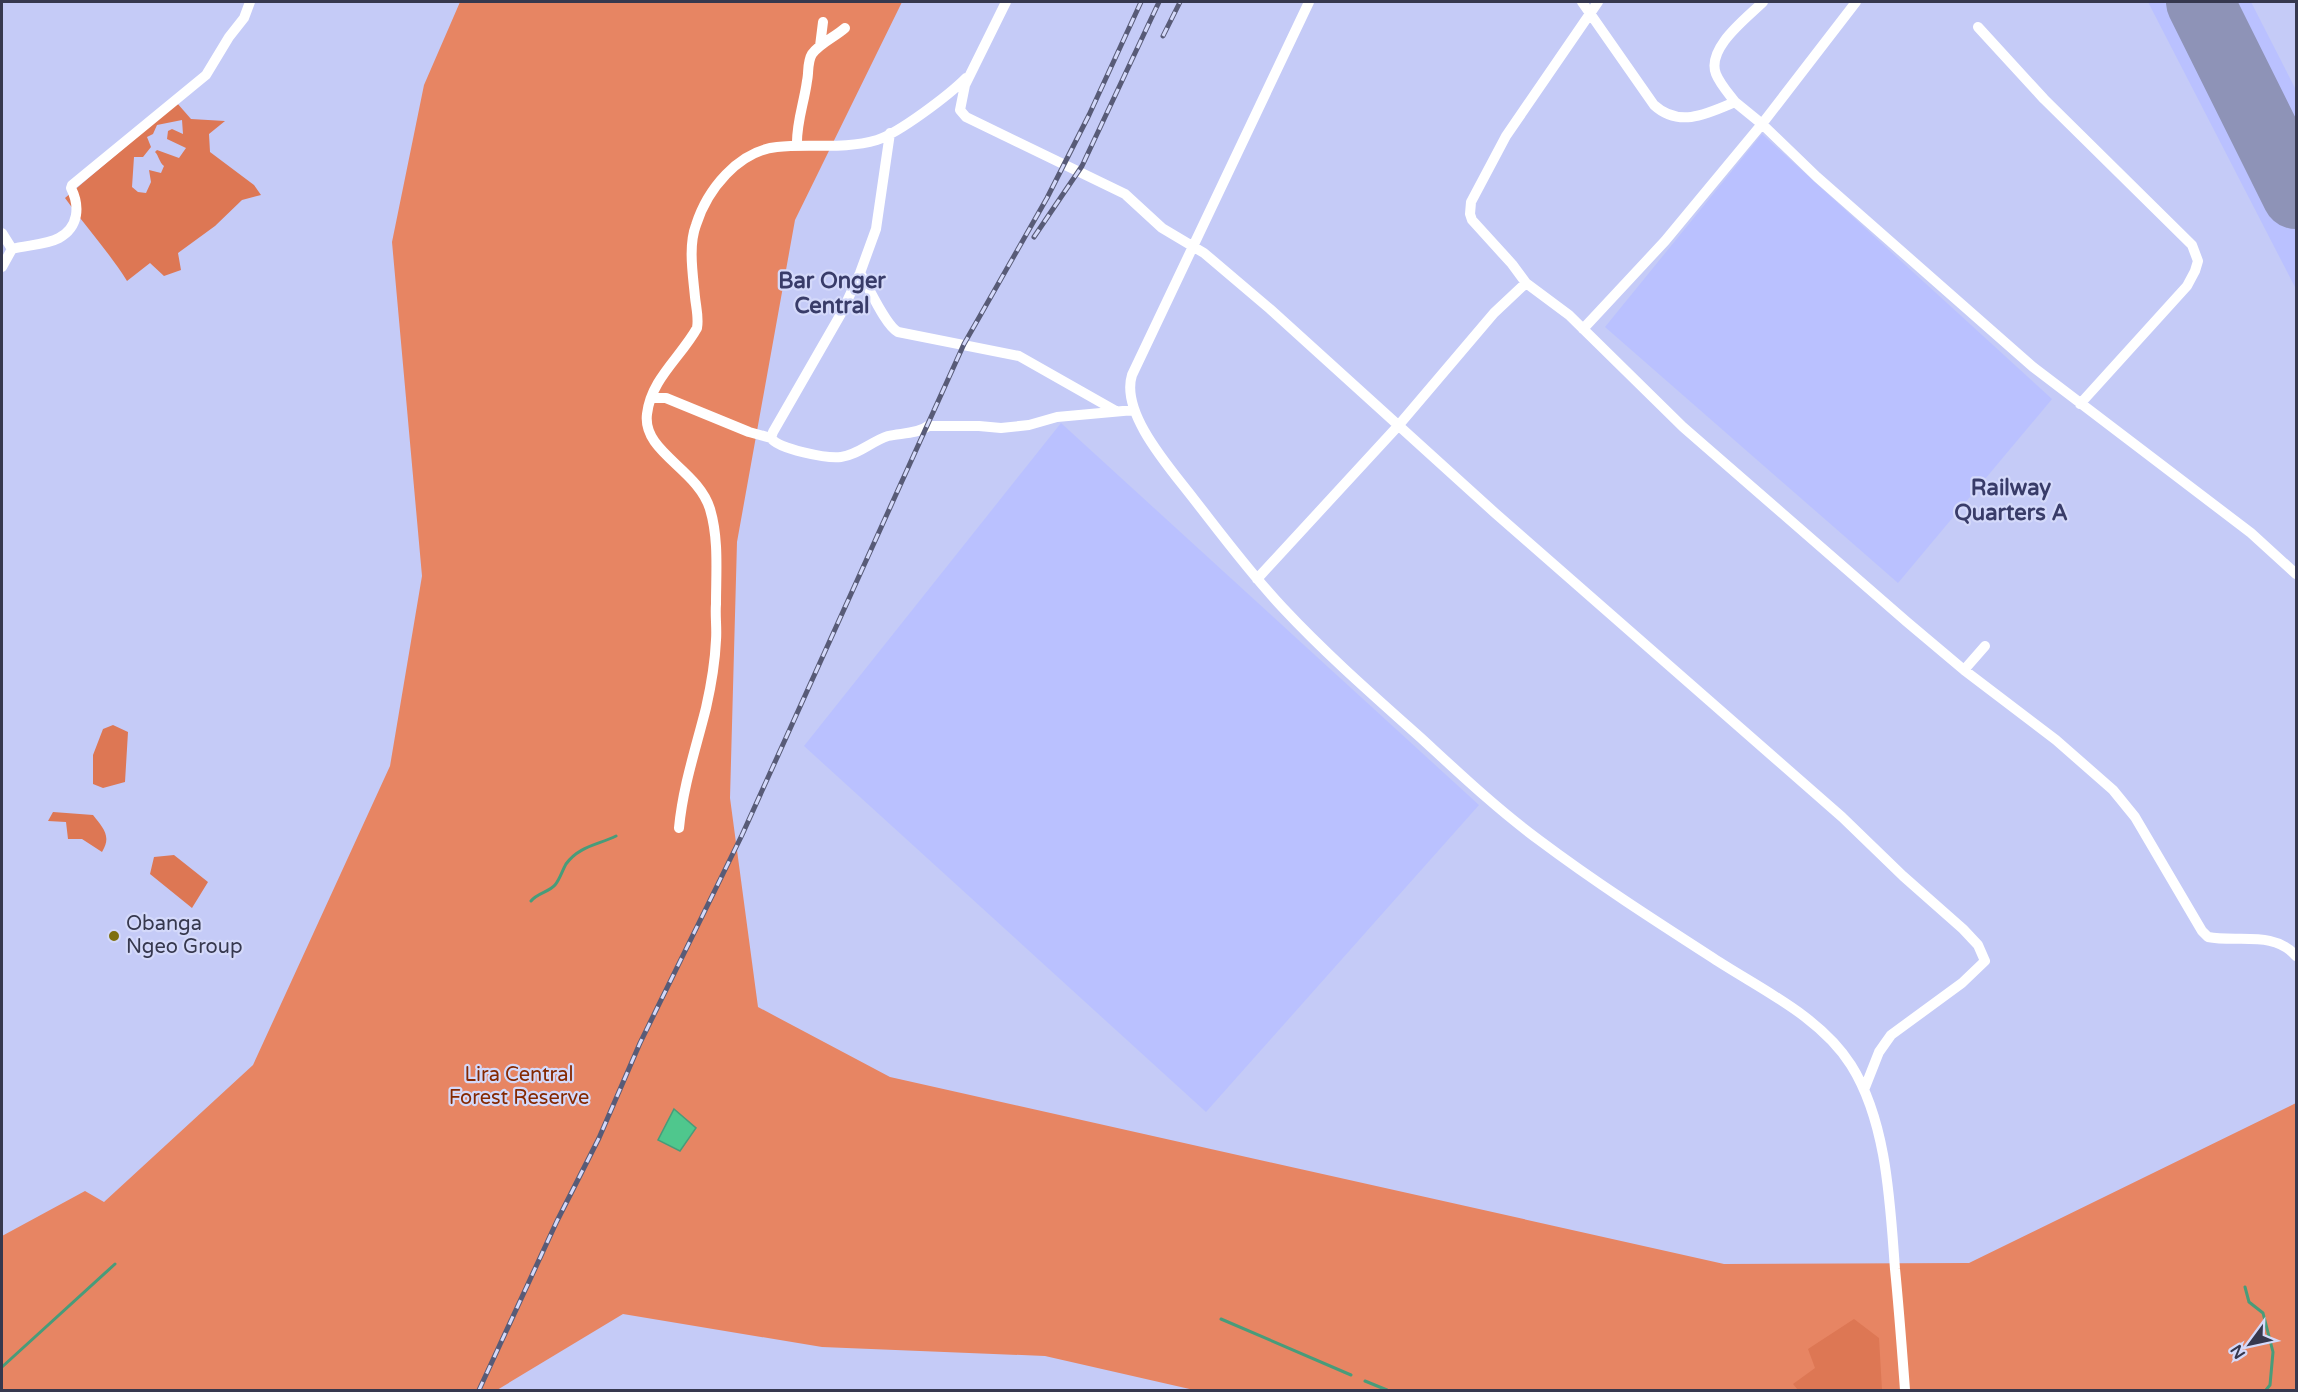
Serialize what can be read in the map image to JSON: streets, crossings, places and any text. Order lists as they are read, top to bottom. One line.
{"districts":["Bar Onger Central","Railway Quarters A"],"parks":["Lira Central Forest Reserve"],"places":["Obanga Ngeo Group"],"north":"bottom left"}
